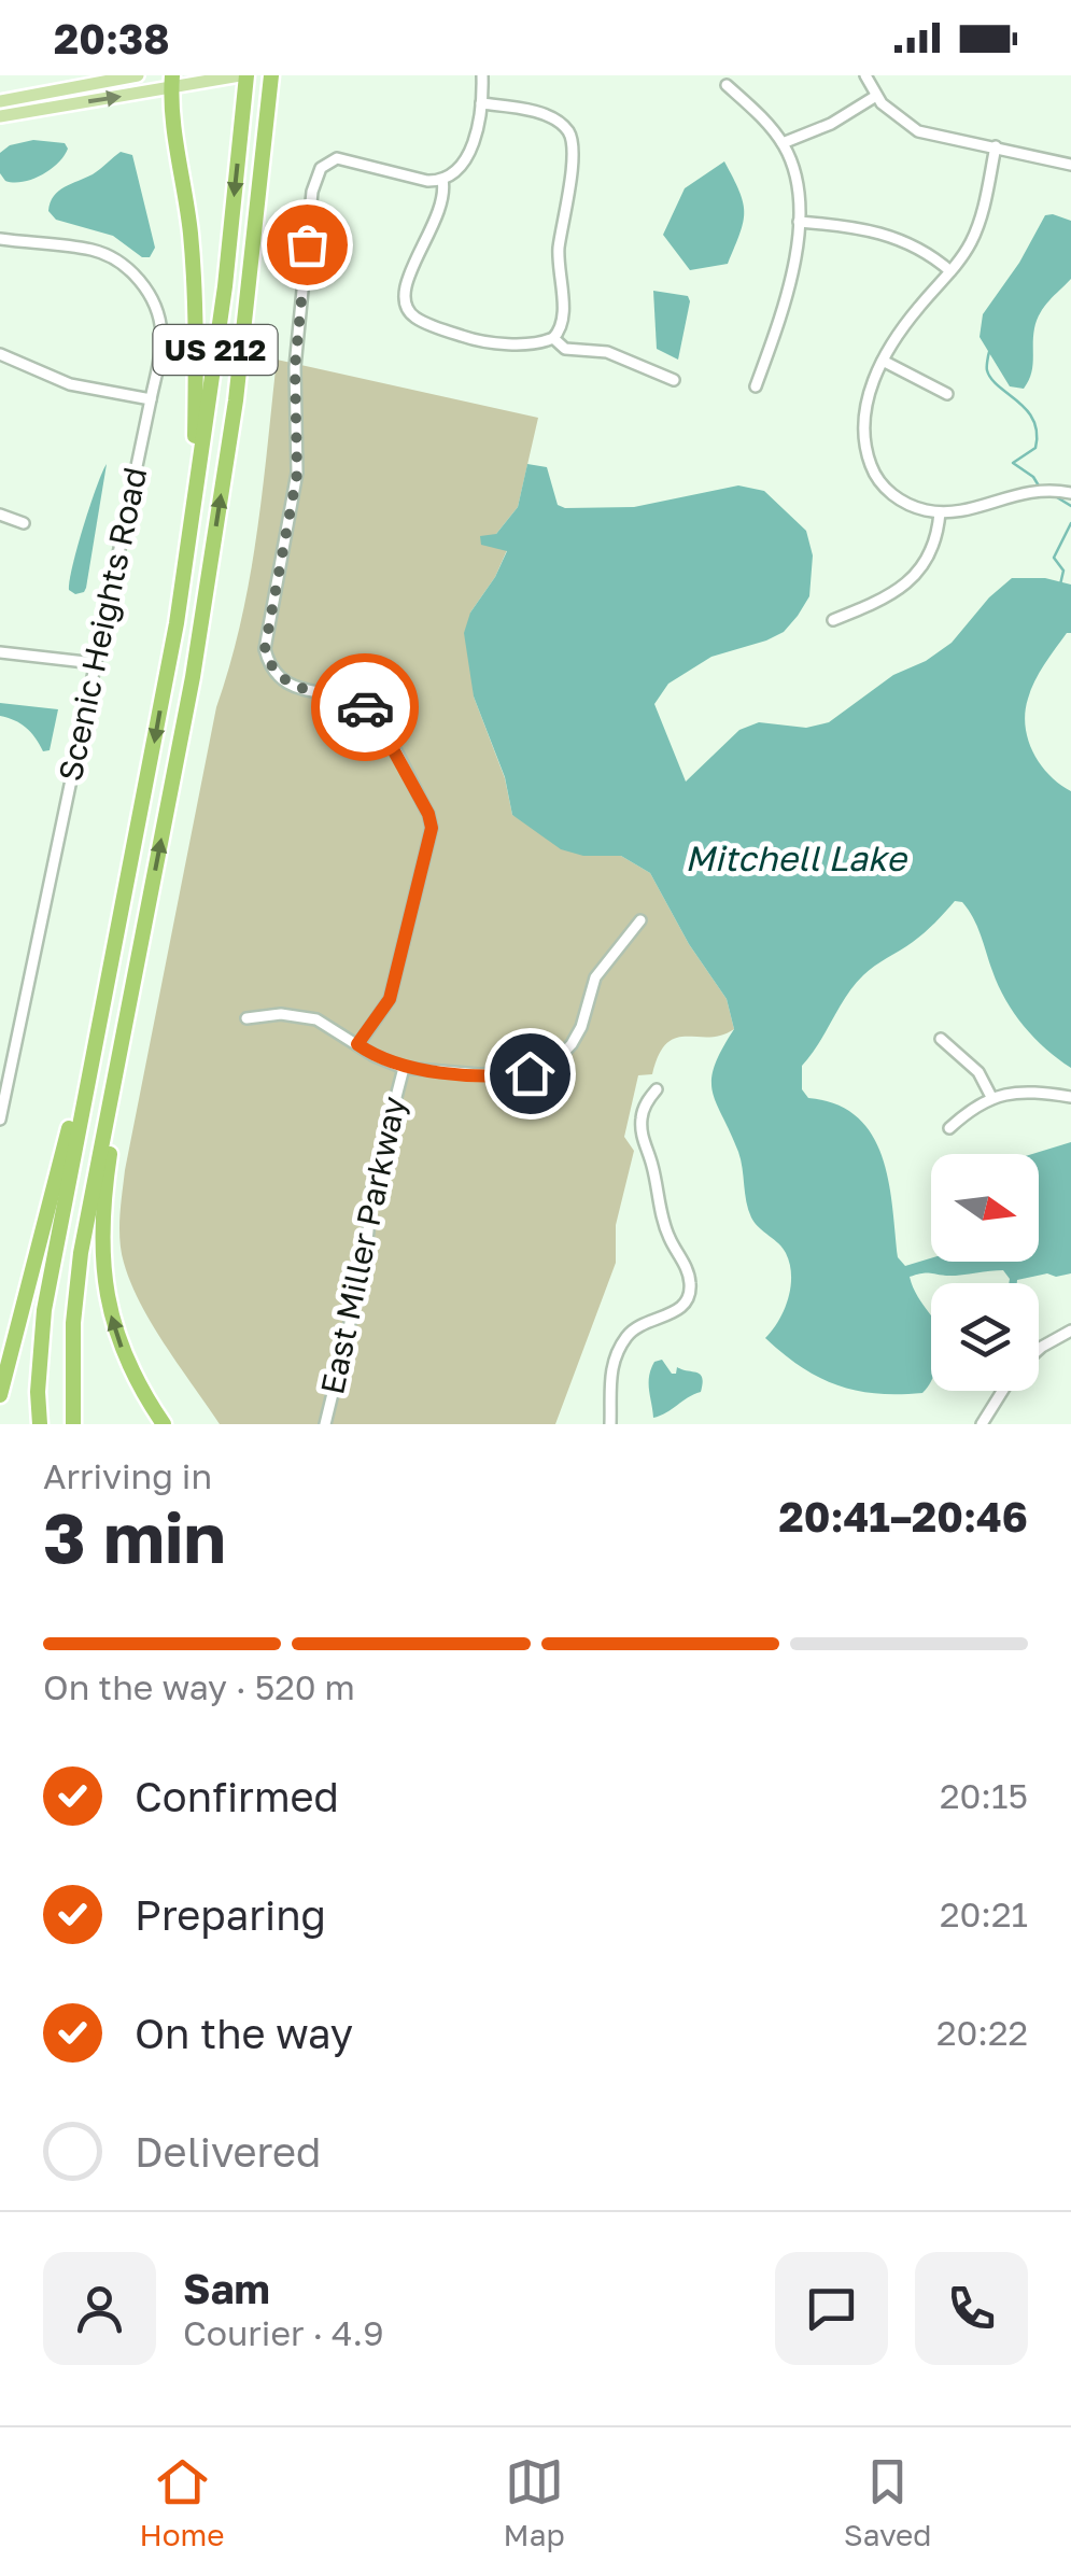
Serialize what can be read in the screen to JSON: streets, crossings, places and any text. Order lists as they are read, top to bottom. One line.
{"streets":{"highway":["US 212"],"street":["Scenic Heights Road","East Miller Parkway"]},"water":["Mitchell Lake"],"north":"right","page":{"status":"20:38","heading":["3 min","Arriving in","20:41–20:46"],"panel":["Sam","Courier · 4.9"],"bar":"On the way · 520 m","list":[["Confirmed","20:15"],["Preparing","20:21"],["On the way","20:22"],"Delivered"],"tabs":["Home","Map","Saved"]}}
